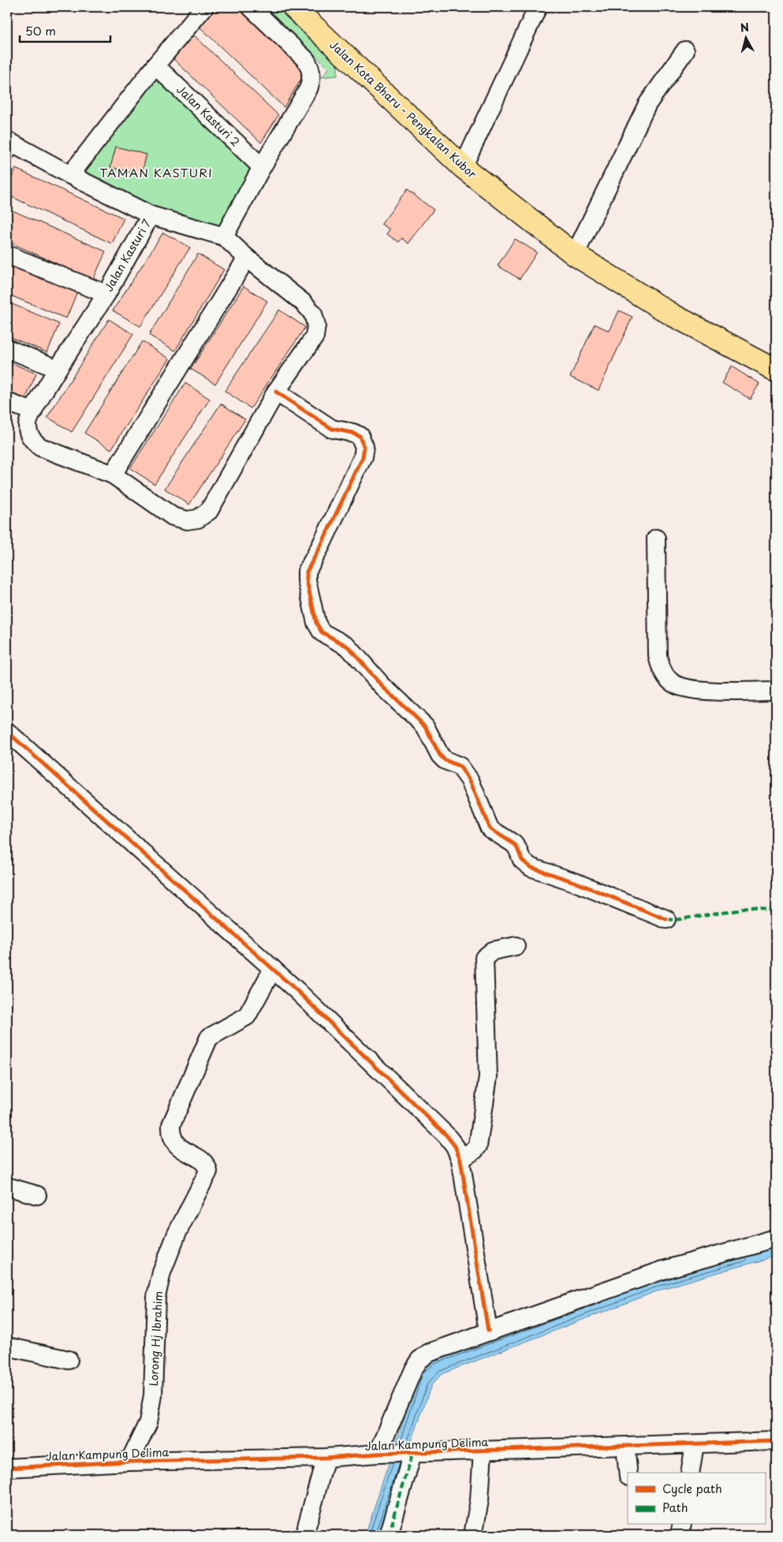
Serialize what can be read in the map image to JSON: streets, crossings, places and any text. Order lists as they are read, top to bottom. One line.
{"streets":{"main road":["Jalan Kota Bharu - Pengkalan Kubor"],"street":["Jalan Kasturi 2","Jalan Kasturi 7","Lorong Hj Ibrahim","Jalan Kampung Delima"]},"crossings":[["Lorong Hj Ibrahim","Jalan Kampung Delima"]],"districts":["TAMAN KASTURI"],"legend":["Cycle path","Path"],"scale_bar":"50 m","north":"top"}
